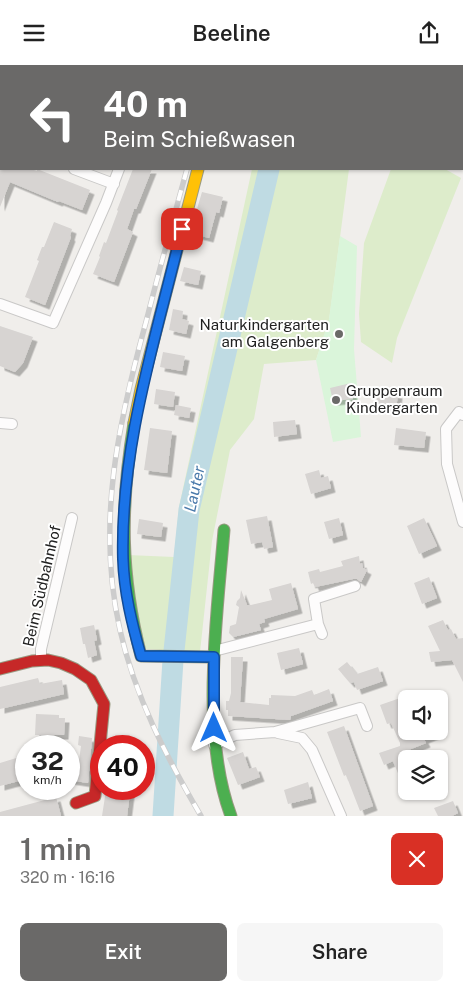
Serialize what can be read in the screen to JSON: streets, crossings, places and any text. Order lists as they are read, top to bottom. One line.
{"streets":{"street":["Beim Südbahnhof"]},"water":["Lauter"],"places":["Naturkindergarten am Galgenberg","Gruppenraum Kindergarten"],"page":{"header":"Beeline","turn":["40 m","Beim Schießwasen"],"speed":"32 km/h","limit":"40","heading":["1 min","320 m · 16:16"],"buttons":["Exit","Share"]}}
